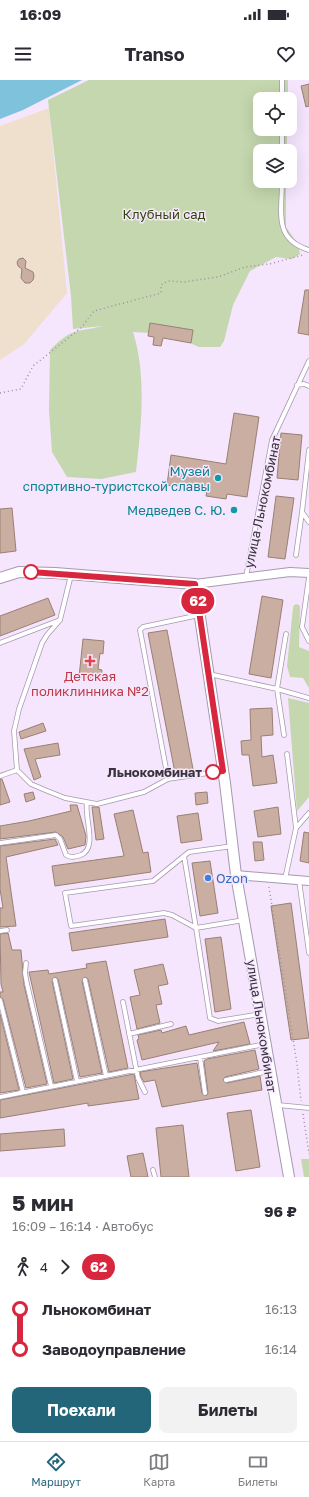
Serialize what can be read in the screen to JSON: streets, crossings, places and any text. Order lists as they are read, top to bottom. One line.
{"streets":{"street":["улица Льнокомбинат"]},"parks":["Клубный сад"],"places":{"other":["Музей спортивно-туристской славы","Медведев С. Ю.","Льнокомбинат","Ozon"],"health":["Детская поликлинника №2"]},"lines":["bus line 62"],"page":{"status":"16:09","header":"Transo","on_map":"62","heading":["5 мин","16:09 – 16:14 · Автобус","96 ₽"],"legs":["4","62"],"list":[{"name":"Льнокомбинат","value":"16:13"},{"name":"Заводоуправление","value":"16:14"}],"buttons":["Поехали","Билеты"],"tabs":["Маршрут","Карта","Билеты"]}}
